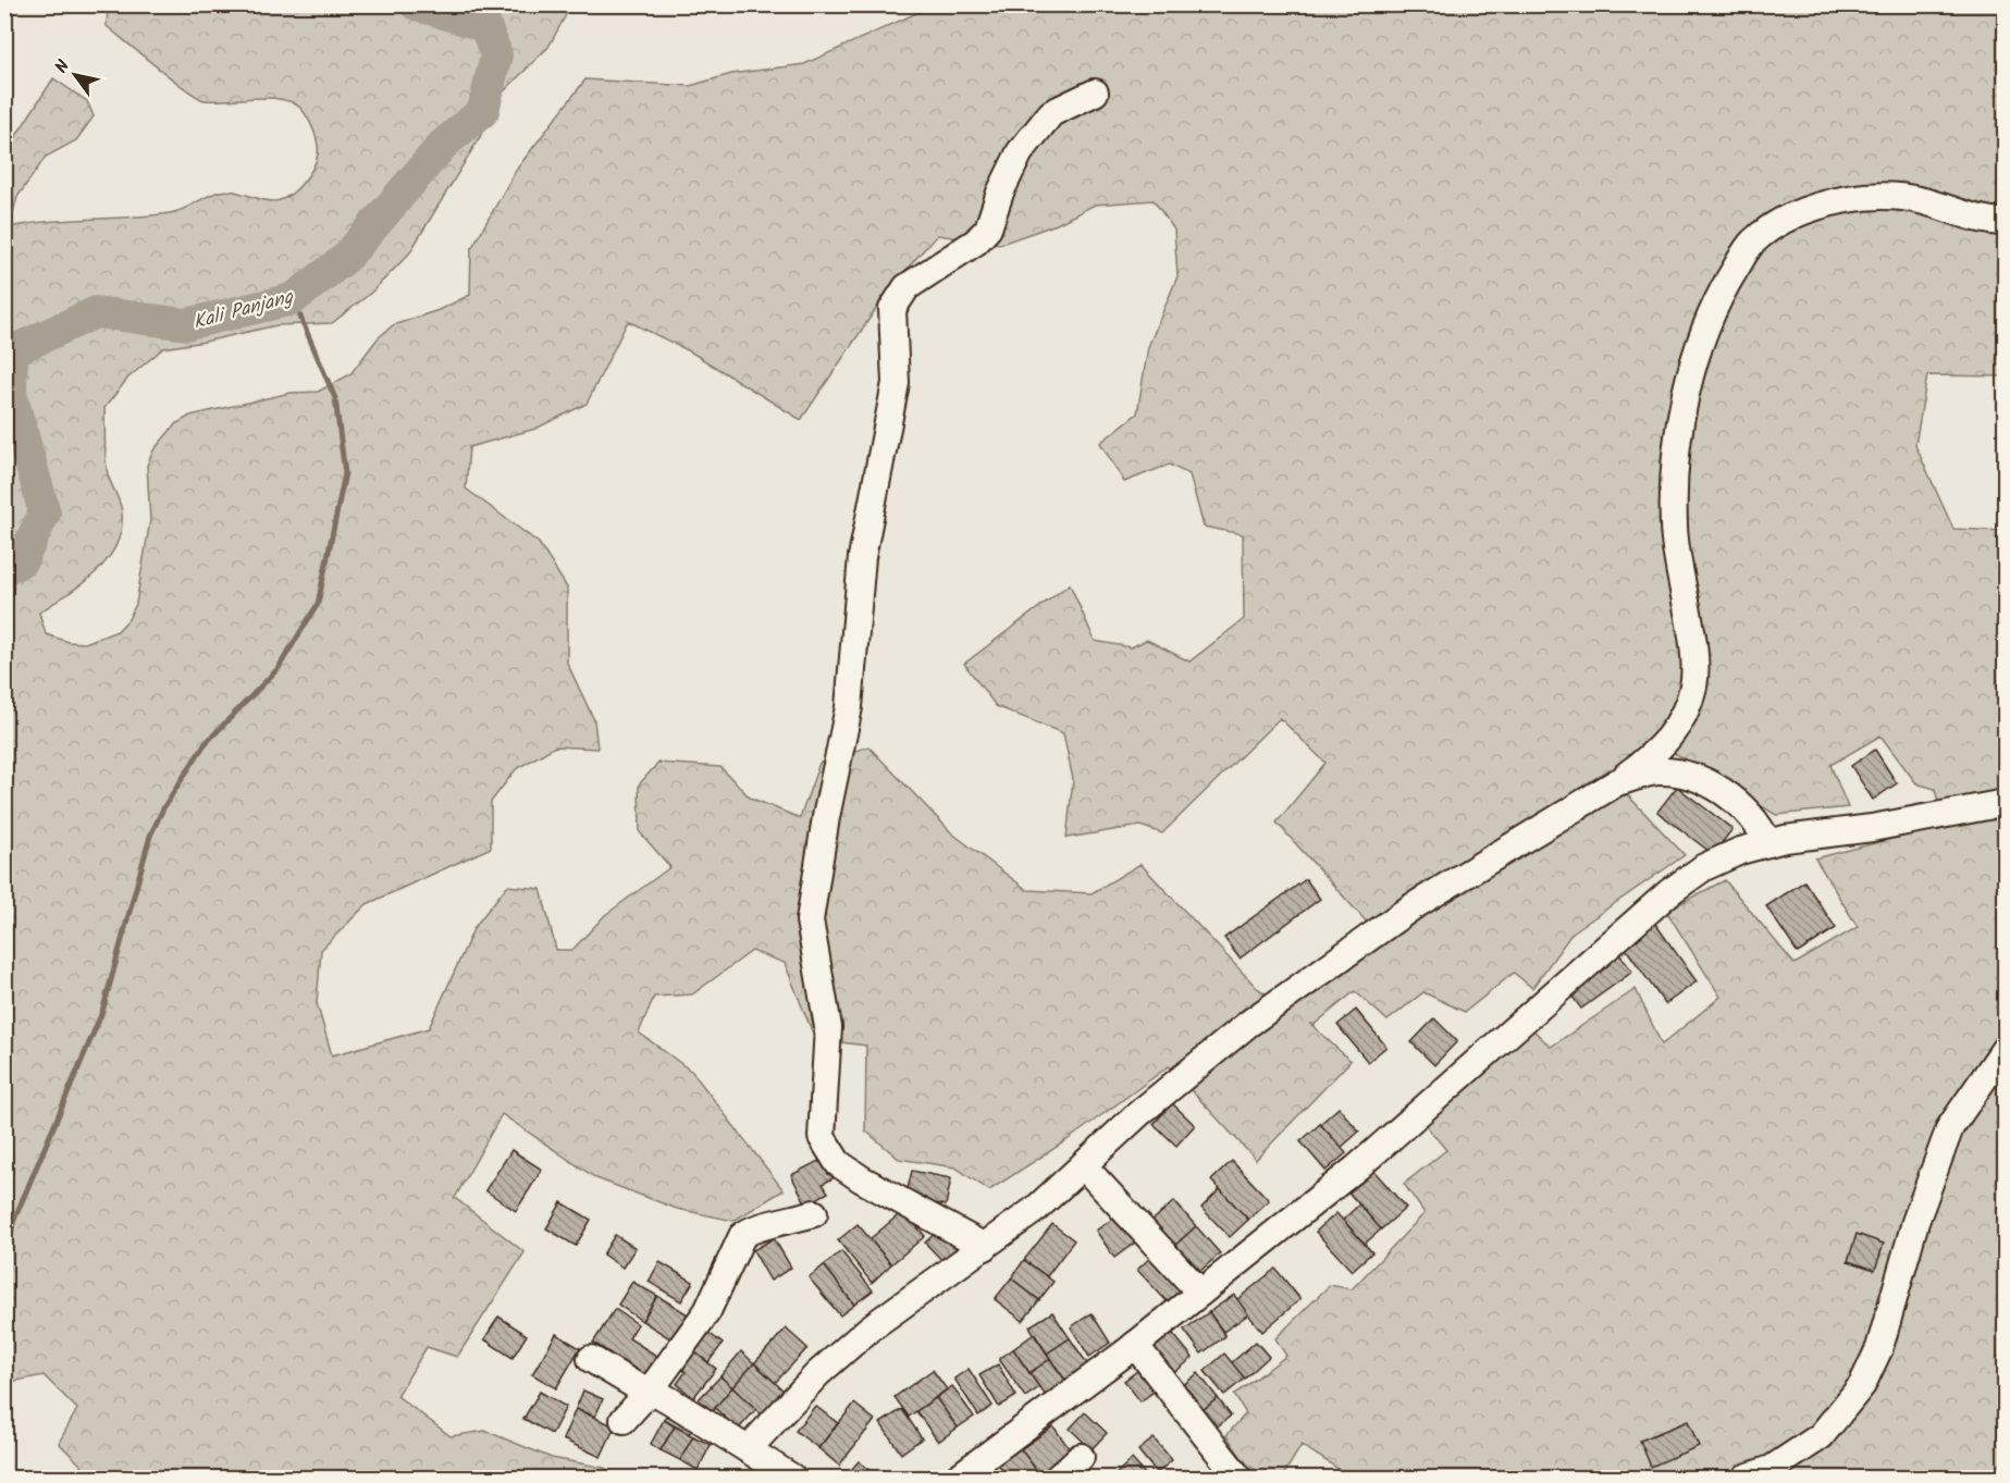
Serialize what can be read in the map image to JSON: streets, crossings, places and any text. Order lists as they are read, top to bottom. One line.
{"water":["Kali Panjang"],"north":"top left"}
